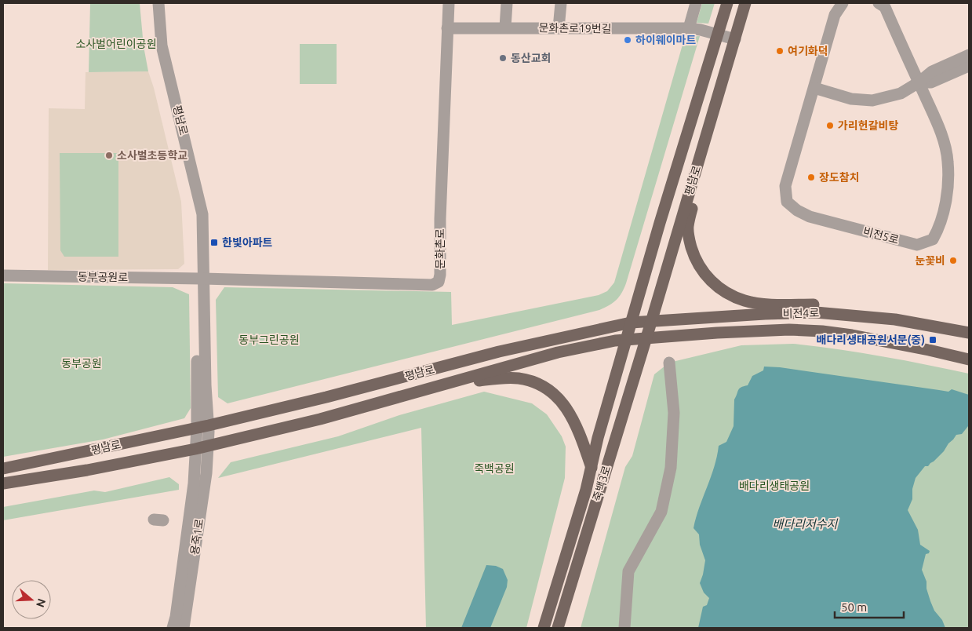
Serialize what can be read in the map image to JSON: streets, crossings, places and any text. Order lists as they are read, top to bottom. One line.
{"streets":{"main road":["평남로","비전4로","죽백3로"],"street":["문화촌로19번길","비전5로","문화촌로","동부공원로","용죽1로"]},"crossings":[["문화촌로19번길","평남로"],["문화촌로19번길","문화촌로"],["평남로","문화촌로"],["평남로","동부공원로"],["평남로","비전4로"],["평남로","죽백3로"],["평남로","용죽1로"],["문화촌로","동부공원로"],["비전4로","죽백3로"]],"water":["배다리저수지"],"parks":["소사벌어린이공원","동부그린공원","동부공원","죽백공원","배다리생태공원"],"places":{"other":["하이웨이마트","여기화덕","동산교회","가리헌갈비탕","소사벌초등학교","장도참치","눈꽃비"],"transit":["한빛아파트","배다리생태공원서문(중)"]},"scale_bar":"50 m","north":"right"}
